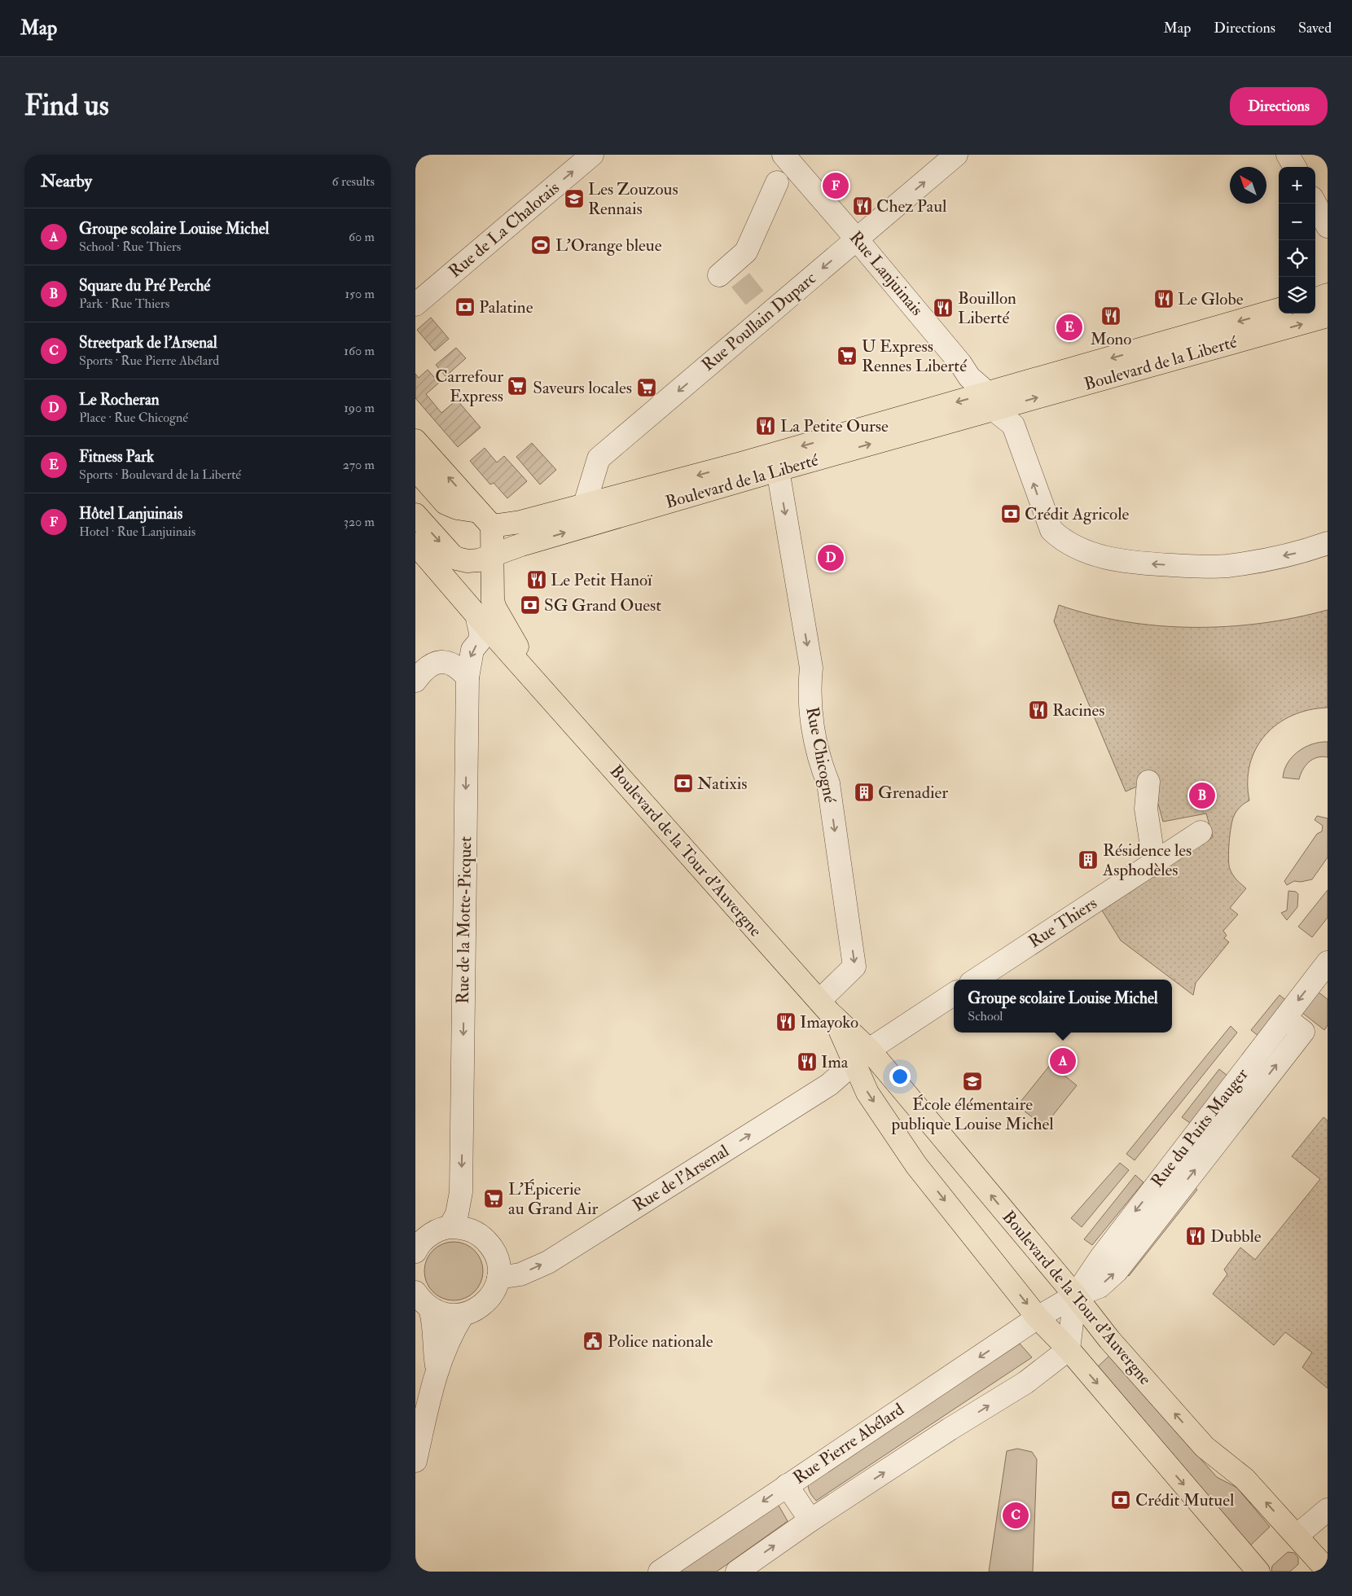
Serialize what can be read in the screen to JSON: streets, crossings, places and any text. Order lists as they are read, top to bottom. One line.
{"streets":{"main road":["Boulevard de la Liberté","Boulevard de la Tour d'Auvergne"],"street":["Rue de La Chalotais","Rue Lanjuinais","Rue Poullain Duparc","Rue Chicogné","Rue de la Motte-Picquet","Rue Thiers","Rue du Puits Mauger","Rue de l'Arsenal","Rue Pierre Abélard"]},"crossings":[["Rue Lanjuinais","Rue Poullain Duparc"],["Rue Lanjuinais","Boulevard de la Liberté"],["Rue Poullain Duparc","Boulevard de la Liberté"],["Boulevard de la Liberté","Rue Chicogné"],["Boulevard de la Liberté","Boulevard de la Tour d'Auvergne"],["Rue Chicogné","Boulevard de la Tour d'Auvergne"],["Boulevard de la Tour d'Auvergne","Rue de la Motte-Picquet"],["Boulevard de la Tour d'Auvergne","Rue du Puits Mauger"],["Boulevard de la Tour d'Auvergne","Rue de l'Arsenal"],["Boulevard de la Tour d'Auvergne","Rue Pierre Abélard"],["Rue du Puits Mauger","Rue Pierre Abélard"]],"one_way":["Rue de La Chalotais","Rue Lanjuinais","Rue Chicogné","Rue de la Motte-Picquet","Rue de l'Arsenal"],"places":{"school or university":["Les Zouzous Rennais","École élémentaire publique Louise Michel"],"restaurant":["Chez Paul","Le Globe","Bouillon Liberté","Mono","La Petite Ourse","Le Petit Hanoï","Racines","Imayoko","Ima","Dubble"],"sports":["L’Orange bleue"],"bank":["Palatine","Crédit Agricole","SG Grand Ouest","Natixis","Crédit Mutuel"],"supermarket":["U Express Rennes Liberté","Carrefour Express","Saveurs locales","L'Épicerie au Grand Air"],"building":["Grenadier","Résidence les Asphodèles"],"public building":["Police nationale"]},"north":"top left","page":{"header":"Map","nav":["Map","Directions","Saved"],"buttons":"Directions","title":"Find us","heading":["Nearby","6 results"],"map_buttons":["+","−"],"pins":["F","E","D","B","A","C"],"list":[{"mark":"A","name":"Groupe scolaire Louise Michel","note":"School · Rue Thiers","value":"60 m"},{"mark":"B","name":"Square du Pré Perché","note":"Park · Rue Thiers","value":"150 m"},{"mark":"C","name":"Streetpark de l'Arsenal","note":"Sports · Rue Pierre Abélard","value":"160 m"},{"mark":"D","name":"Le Rocheran","note":"Place · Rue Chicogné","value":"190 m"},{"mark":"E","name":"Fitness Park","note":"Sports · Boulevard de la Liberté","value":"270 m"},{"mark":"F","name":"Hôtel Lanjuinais","note":"Hotel · Rue Lanjuinais","value":"320 m"}],"popup":["Groupe scolaire Louise Michel","School"]}}
